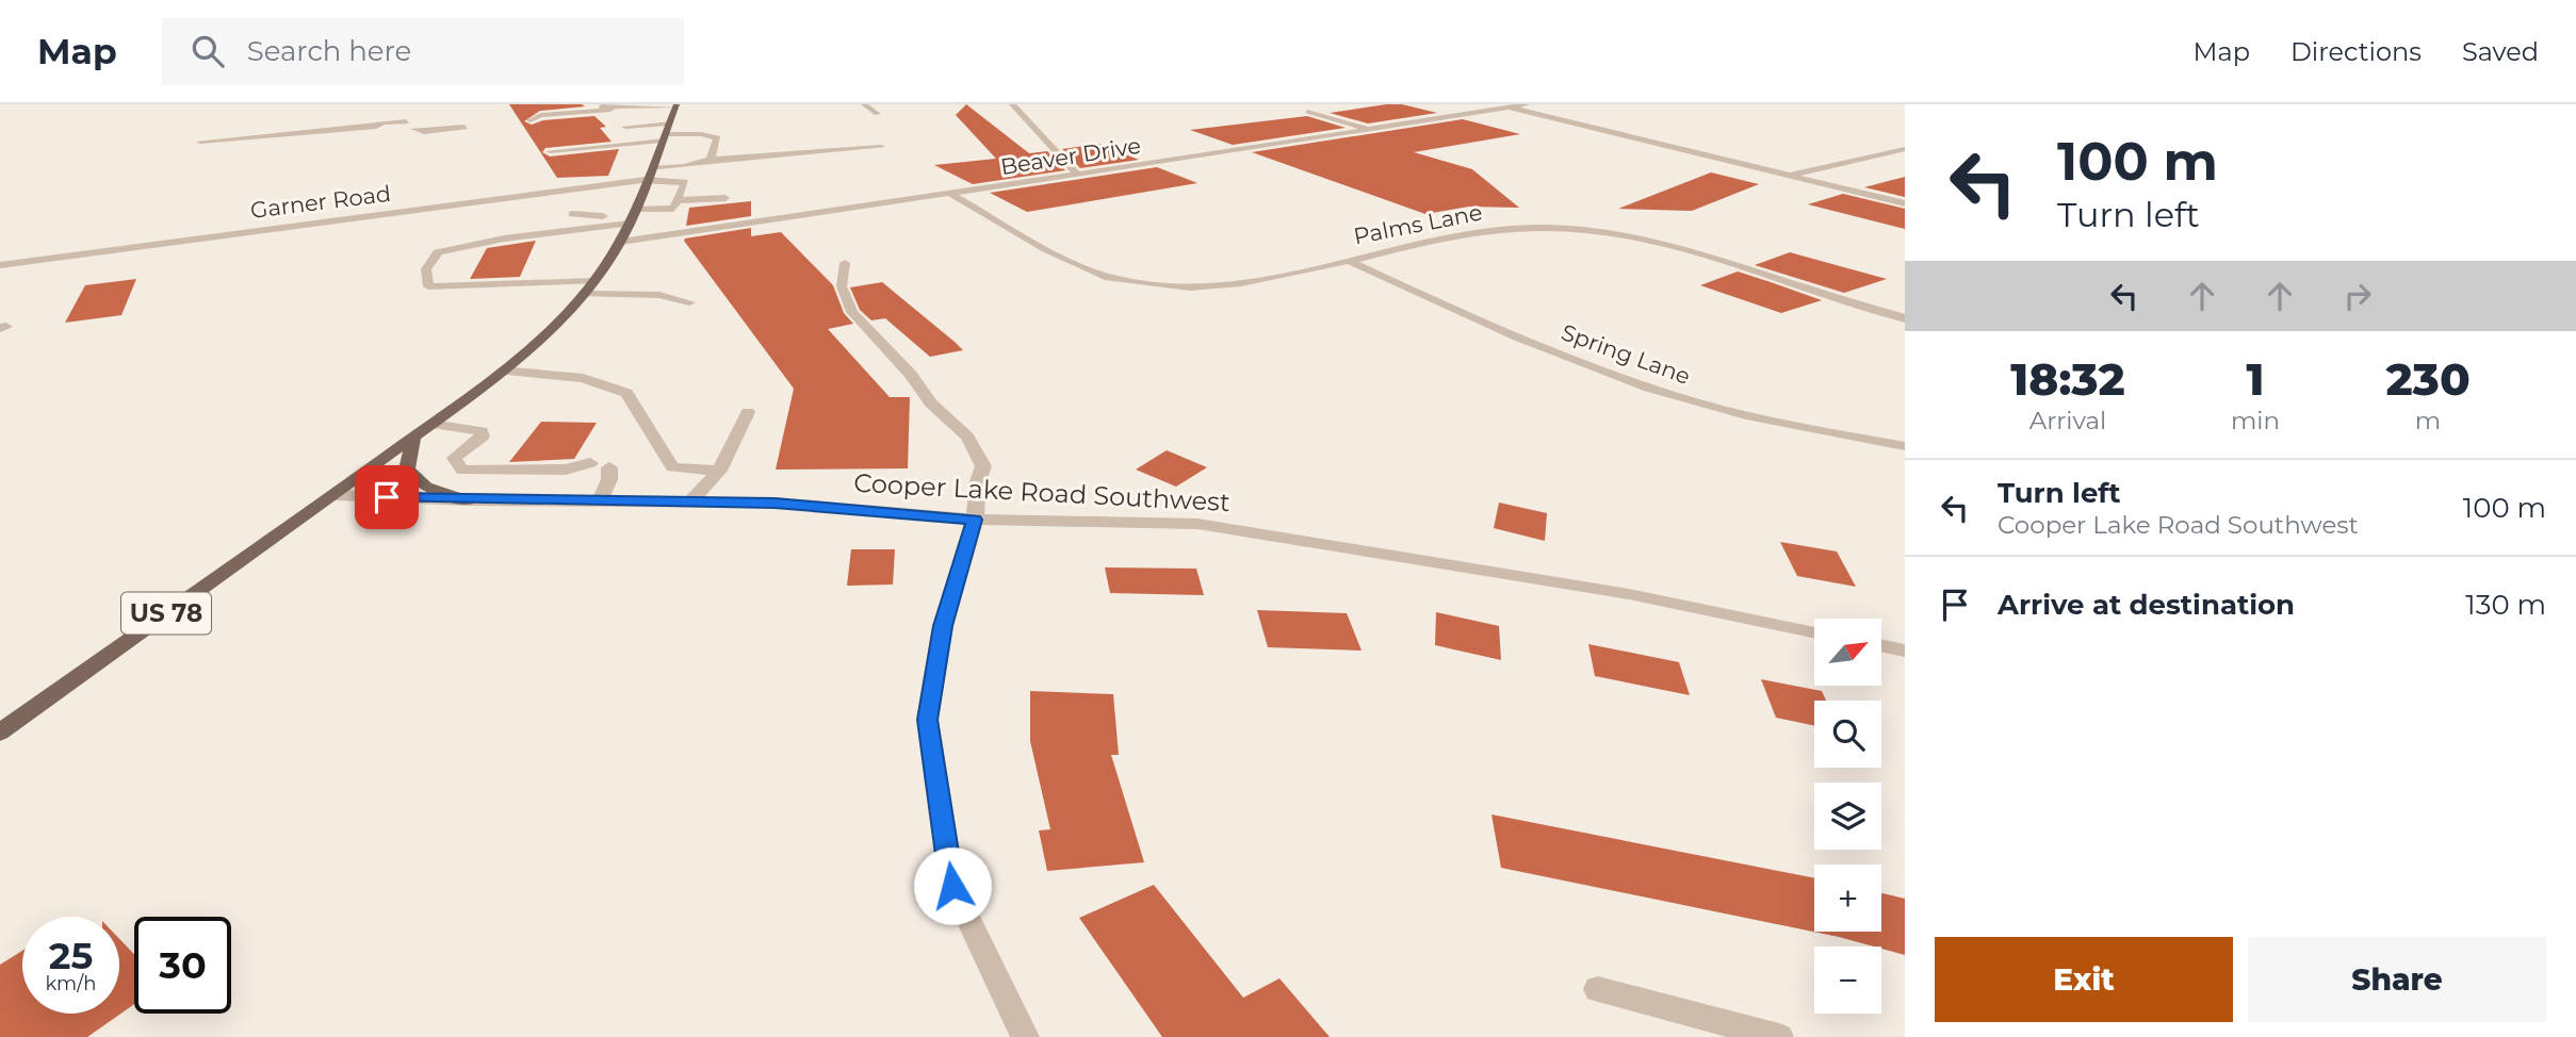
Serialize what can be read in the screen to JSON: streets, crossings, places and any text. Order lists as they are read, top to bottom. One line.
{"streets":{"main road":["US 78"],"street":["Beaver Drive","Garner Road","Palms Lane","Spring Lane","Cooper Lake Road Southwest"]},"crossings":[["Beaver Drive","Palms Lane"],["Beaver Drive","US 78"],["Garner Road","US 78"],["Palms Lane","Spring Lane"],["Cooper Lake Road Southwest","US 78"]],"north":"top right","page":{"header":"Map","search":"Search here","nav":["Map","Directions","Saved"],"turn":["100 m","Turn left"],"eta":["18:32","Arrival","1","min","230","m"],"list":[{"name":"Turn left","note":"Cooper Lake Road Southwest","value":"100 m"},{"name":"Arrive at destination","value":"130 m"}],"map_buttons":["+","−"],"speed":"25 km/h","limit":"30","buttons":["Exit","Share"]}}
